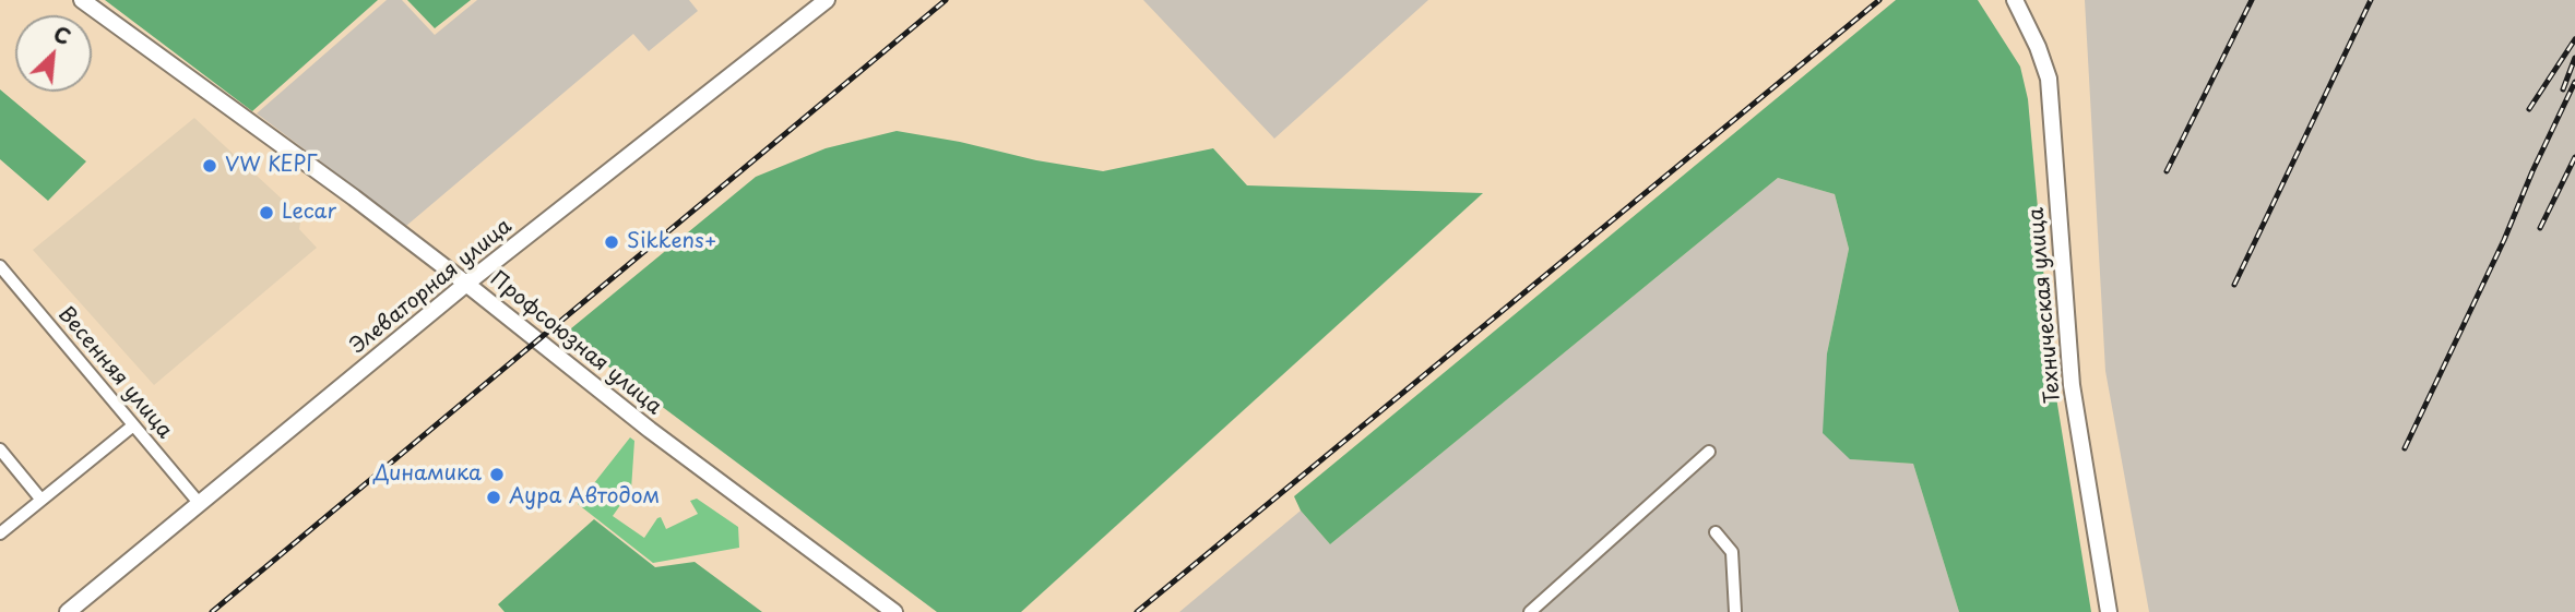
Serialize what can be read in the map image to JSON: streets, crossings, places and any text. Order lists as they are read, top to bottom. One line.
{"streets":{"main road":["Элеваторная улица","Техническая улица","Профсоюзная улица"],"street":["Весенняя улица"]},"crossings":[["Элеваторная улица","Профсоюзная улица"],["Элеваторная улица","Весенняя улица"]],"places":["VW КЕРГ","Lecar","Sikkens+","Динамика","Аура Автодом"],"north":"top right"}
